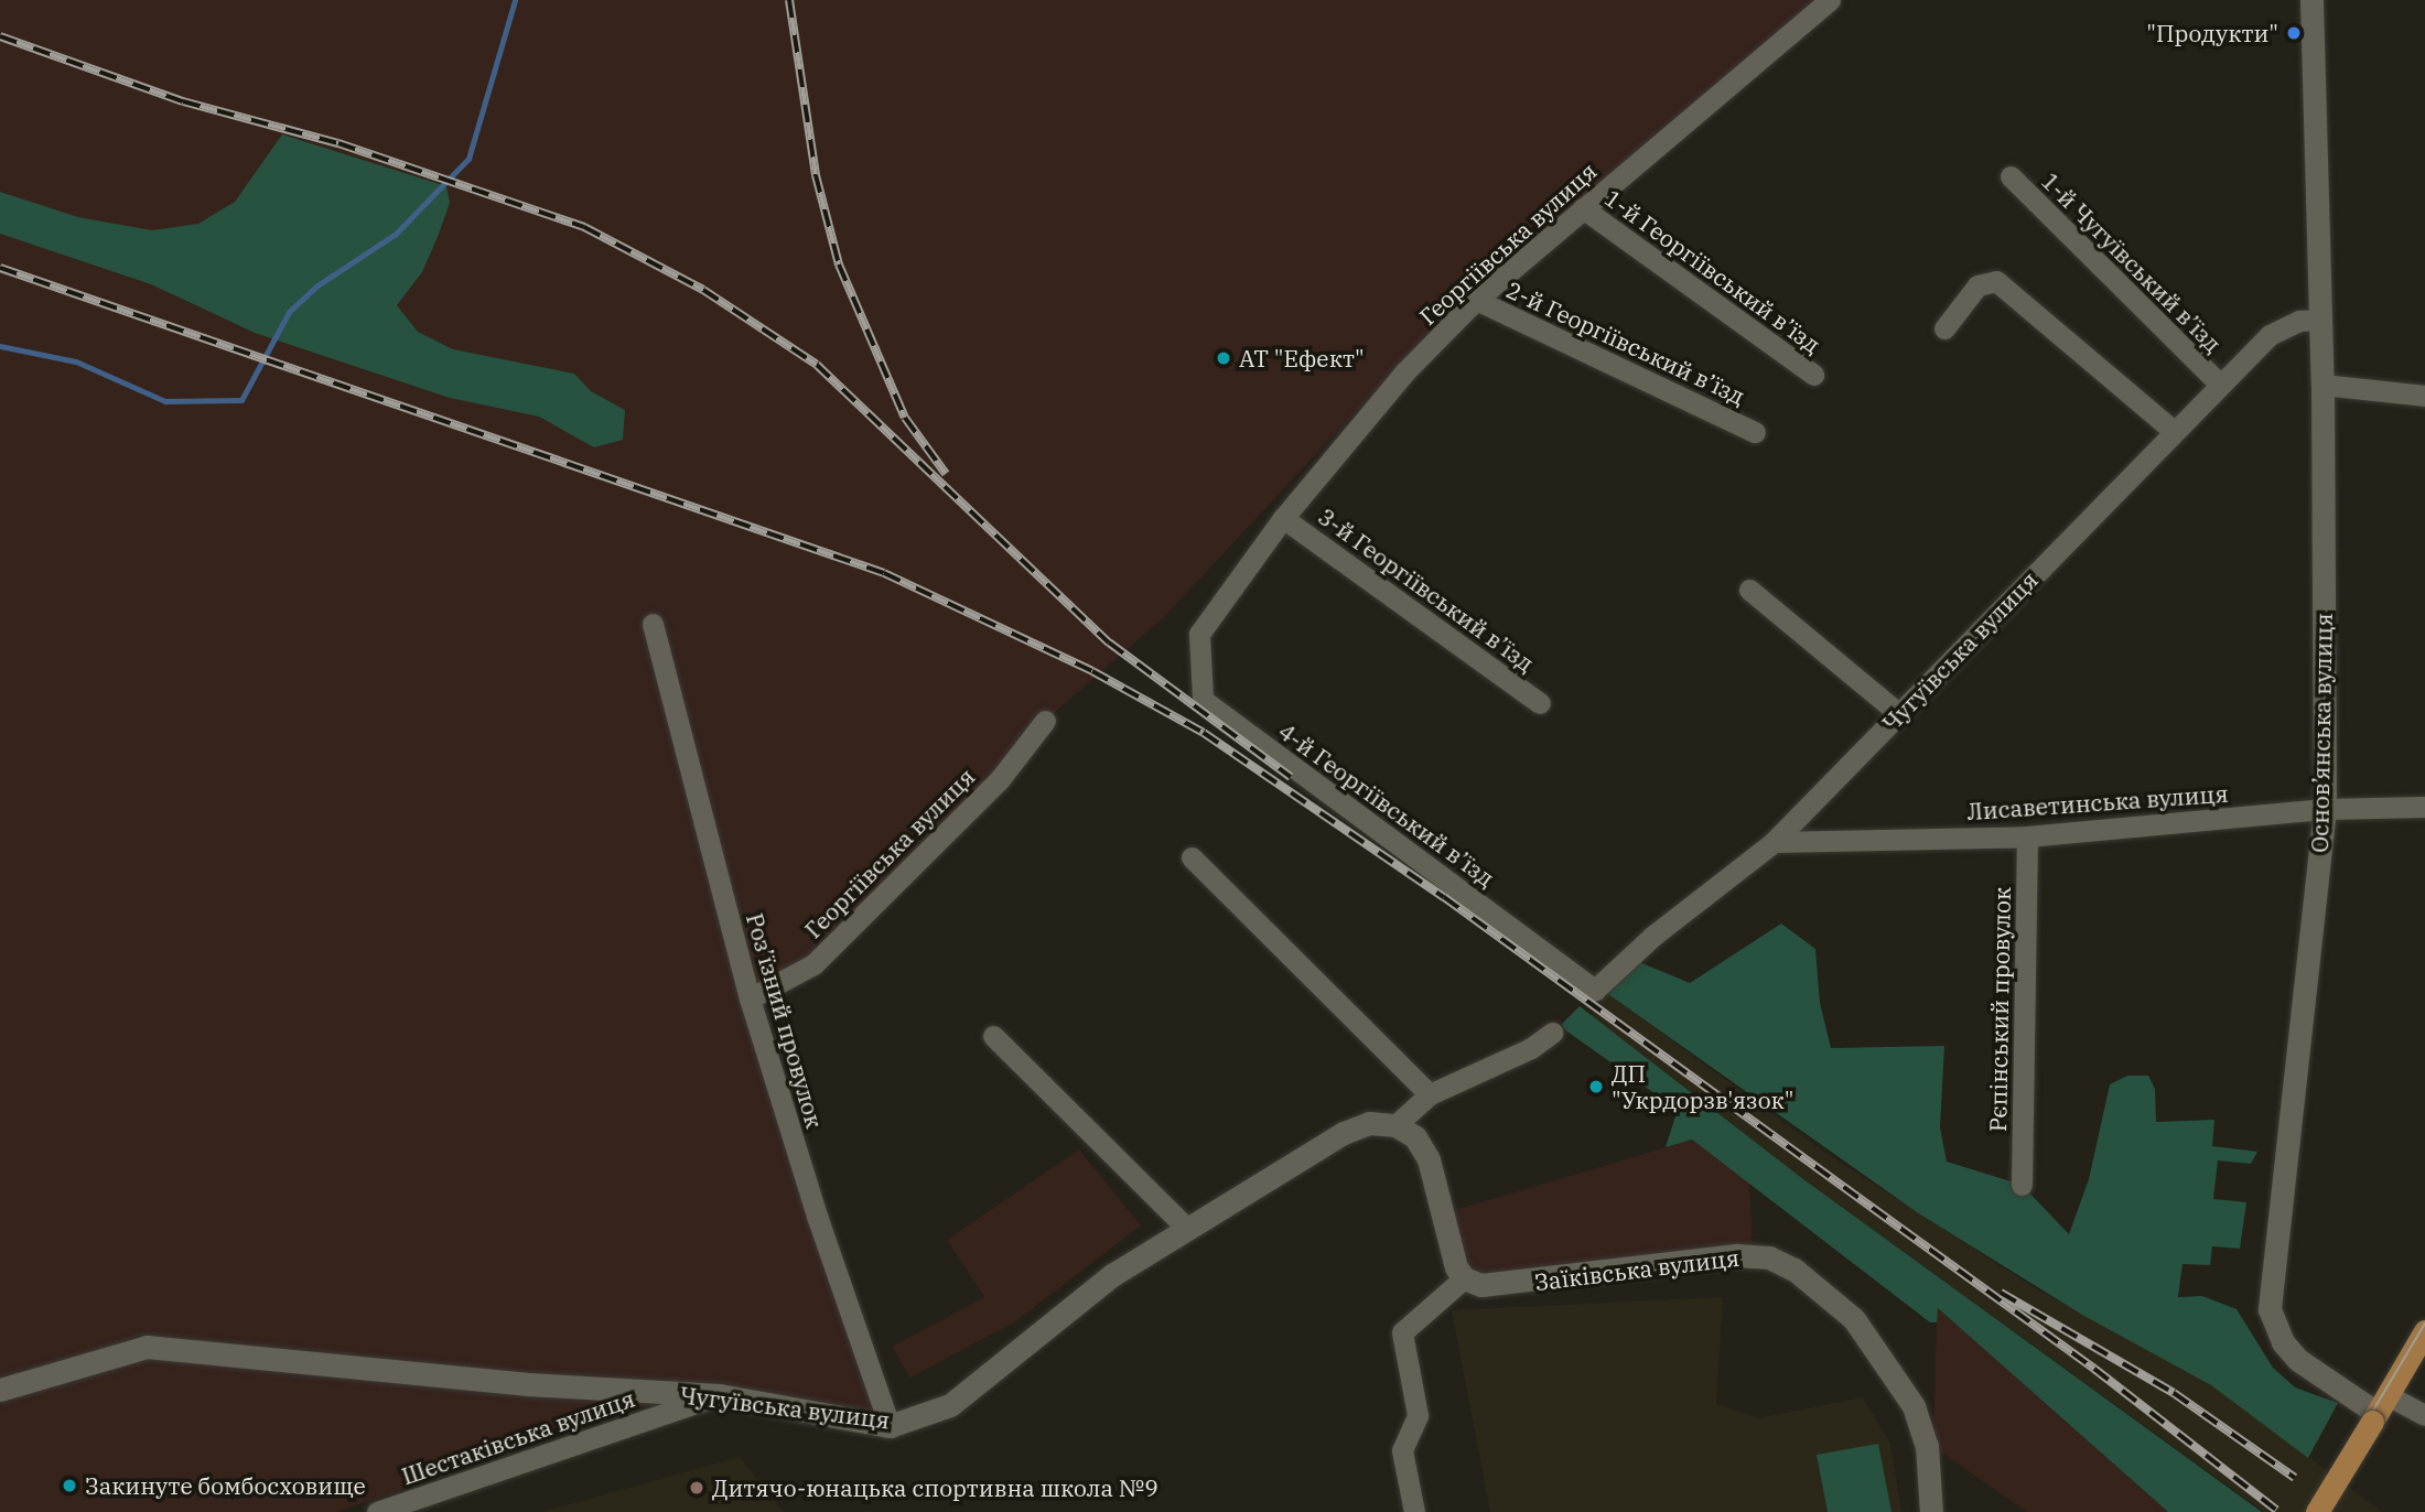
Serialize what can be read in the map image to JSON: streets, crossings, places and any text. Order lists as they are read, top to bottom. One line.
{"streets":{"street":["Георгіївська вулиця","1-й Чугуївський в’їзд","1-й Георгіївський в’їзд","2-й Георгіївський в’їзд","3-й Георгіївський в’їзд","Чугуївська вулиця","Основ’янська вулиця","Лисаветинська вулиця","4-й Георгіївський в’їзд","Рєпінський провулок","Роз’їзний провулок","Заїківська вулиця","Шестаківська вулиця"]},"crossings":[["Георгіївська вулиця","1-й Георгіївський в’їзд"],["Георгіївська вулиця","2-й Георгіївський в’їзд"],["Георгіївська вулиця","3-й Георгіївський в’їзд"],["Георгіївська вулиця","4-й Георгіївський в’їзд"],["Георгіївська вулиця","Роз’їзний провулок"],["1-й Чугуївський в’їзд","Чугуївська вулиця"],["Чугуївська вулиця","Основ’янська вулиця"],["Чугуївська вулиця","Лисаветинська вулиця"],["Чугуївська вулиця","4-й Георгіївський в’їзд"],["Чугуївська вулиця","Роз’їзний провулок"],["Чугуївська вулиця","Шестаківська вулиця"],["Основ’янська вулиця","Лисаветинська вулиця"],["Лисаветинська вулиця","Рєпінський провулок"]],"places":["\"Продукти\"","АТ \"Ефект\"","ДП \"Укрдорзв'язок\"","Закинуте бомбосховище","Дитячо-юнацька спортивна школа №9"]}
